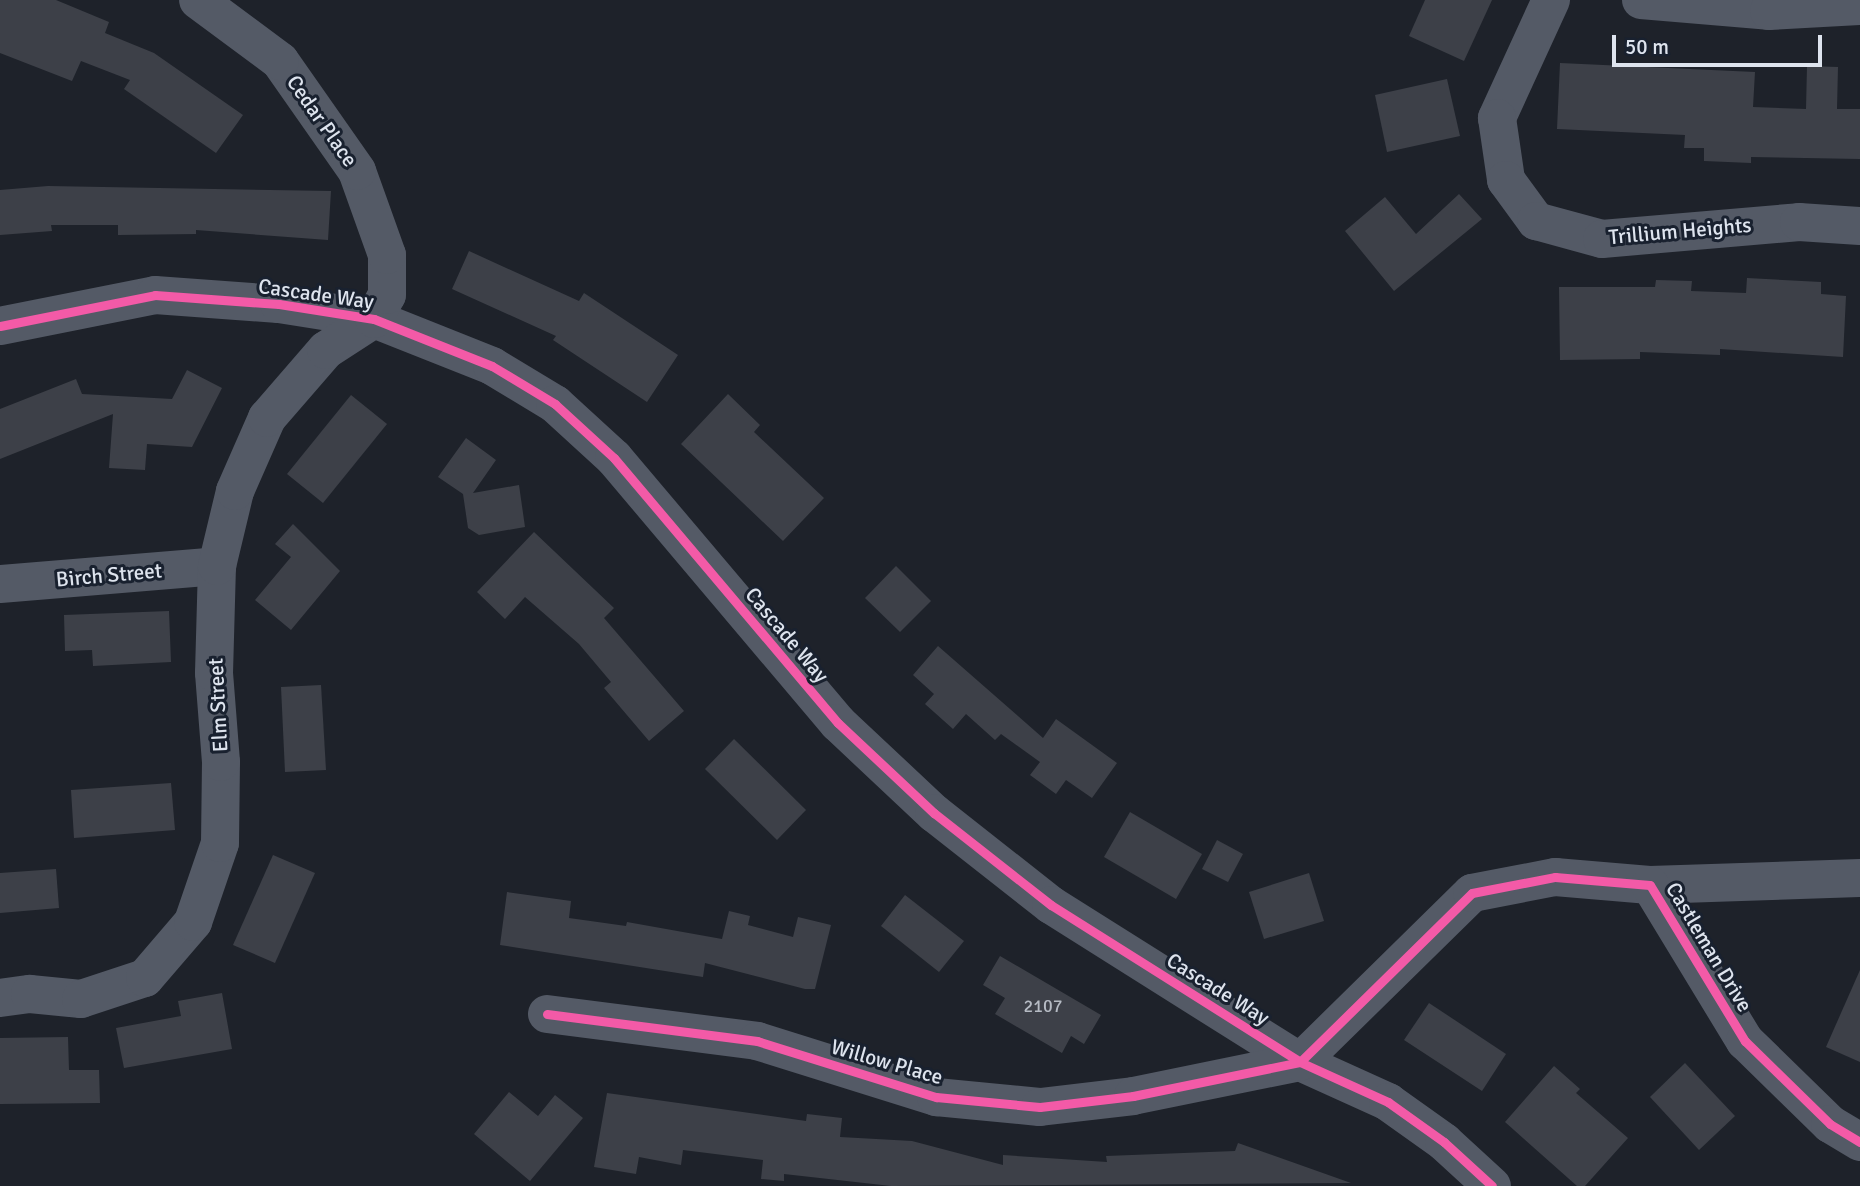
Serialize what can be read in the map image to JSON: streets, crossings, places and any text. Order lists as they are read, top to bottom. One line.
{"streets":{"street":["Cedar Place","Trillium Heights","Cascade Way","Birch Street","Elm Street","Castleman Drive","Willow Place"]},"crossings":[["Cedar Place","Cascade Way"],["Cedar Place","Elm Street"],["Cascade Way","Elm Street"],["Cascade Way","Castleman Drive"],["Cascade Way","Willow Place"],["Birch Street","Elm Street"],["Castleman Drive","Willow Place"]],"house_numbers":["2107"],"scale_bar":"50 m"}
